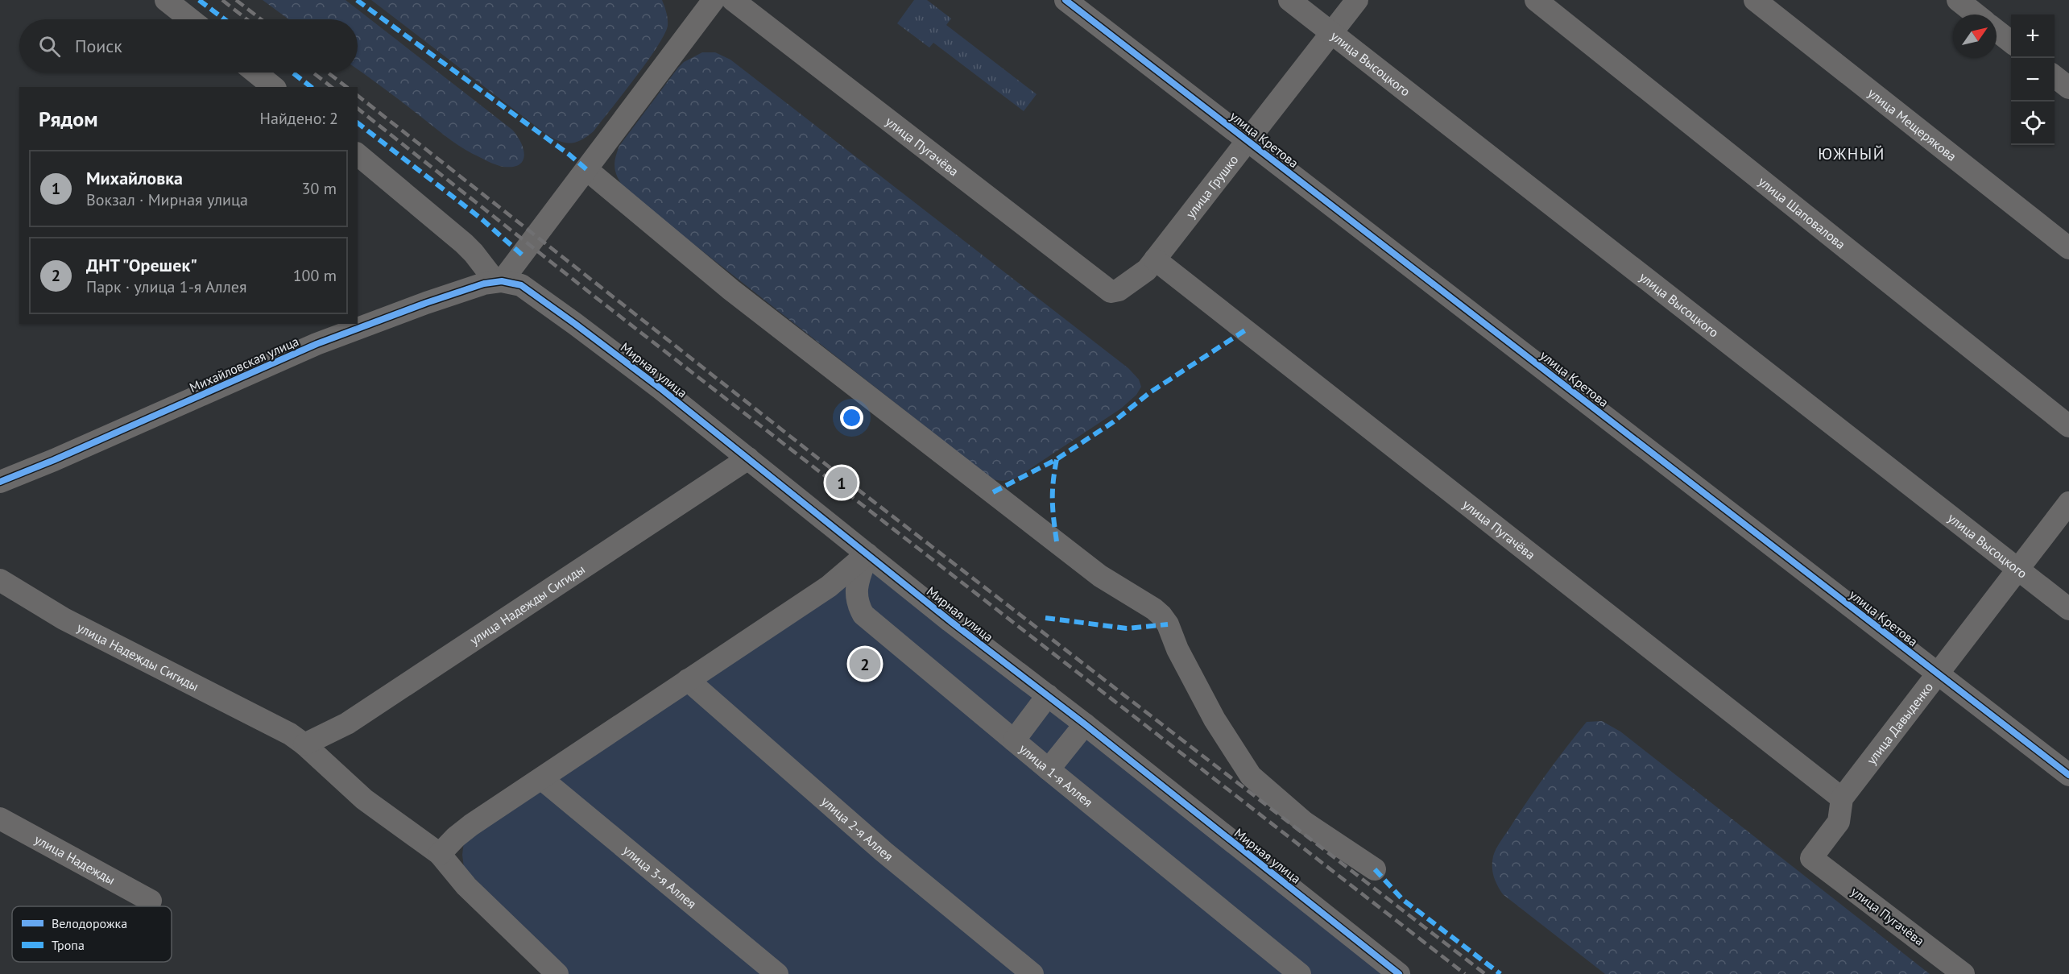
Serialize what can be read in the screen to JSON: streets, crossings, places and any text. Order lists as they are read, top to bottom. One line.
{"streets":{"street":["улица Высоцкого","улица Мещерякова","улица Кретова","улица Пугачёва","улица Грушко","улица Шаповалова","Михайловская улица","Мирная улица","улица Надежды Сигиды","улица Давыденко","улица 1-я Аллея","улица 2-я Аллея","улица Надежды","улица 3-я Аллея"]},"crossings":[["улица Высоцкого","улица Грушко"],["улица Высоцкого","улица Давыденко"],["улица Кретова","улица Грушко"],["улица Кретова","улица Давыденко"],["улица Пугачёва","улица Грушко"],["улица Пугачёва","улица Давыденко"],["Михайловская улица","Мирная улица"],["Мирная улица","улица Надежды Сигиды"],["Мирная улица","улица 1-я Аллея"]],"districts":["ЮЖНЫЙ"],"legend":["Велодорожка","Тропа"],"north":"top right","page":{"map_buttons":["+","−"],"search":"Поиск","heading":["Рядом","Найдено: 2"],"list":[{"mark":"1","name":"Михайловка","note":"Вокзал · Мирная улица","value":"30 m"},{"mark":"2","name":"ДНТ \"Орешек\"","note":"Парк · улица 1-я Аллея","value":"100 m"}],"pins":["1","2"]}}
